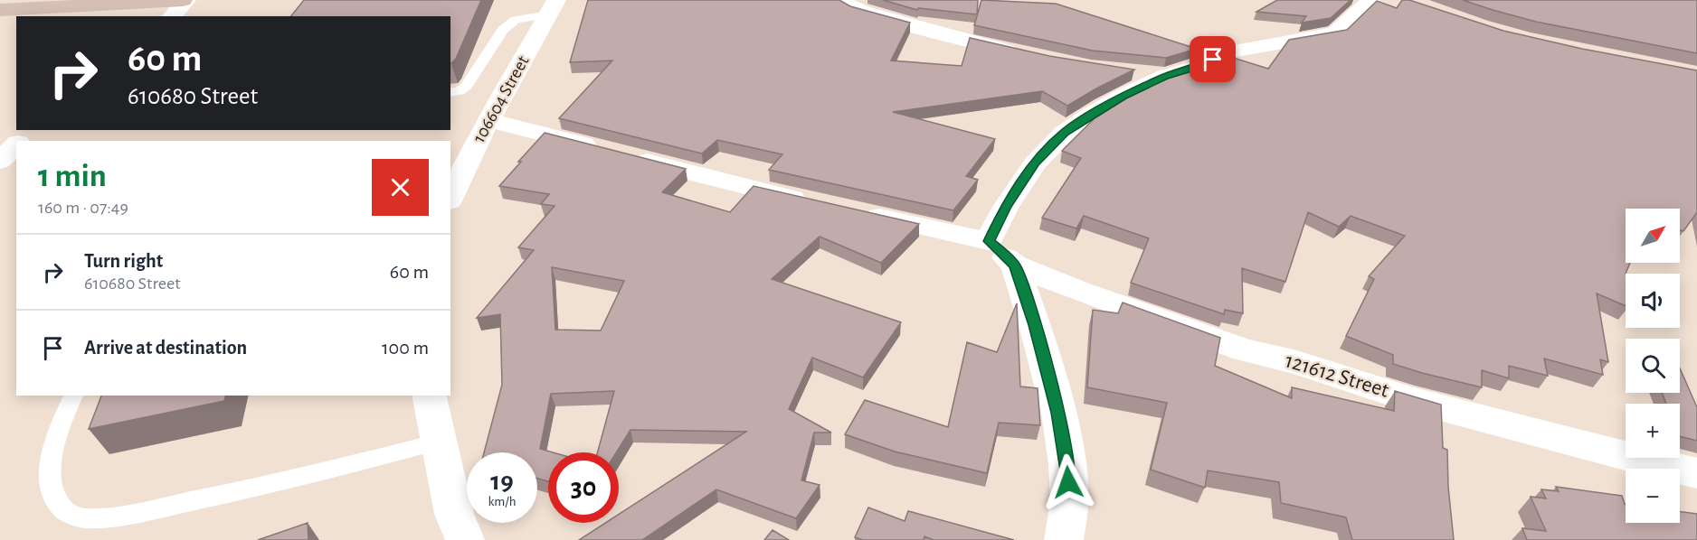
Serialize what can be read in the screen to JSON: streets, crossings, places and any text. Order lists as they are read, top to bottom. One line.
{"streets":{"street":["106604 Street","121612 Street"]},"north":"top right","page":{"turn":["60 m","610680 Street"],"heading":["1 min","160 m · 07:49"],"map_buttons":["+","−"],"list":[{"name":"Turn right","note":"610680 Street","value":"60 m"},{"name":"Arrive at destination","value":"100 m"}],"speed":"19 km/h","limit":"30"}}
